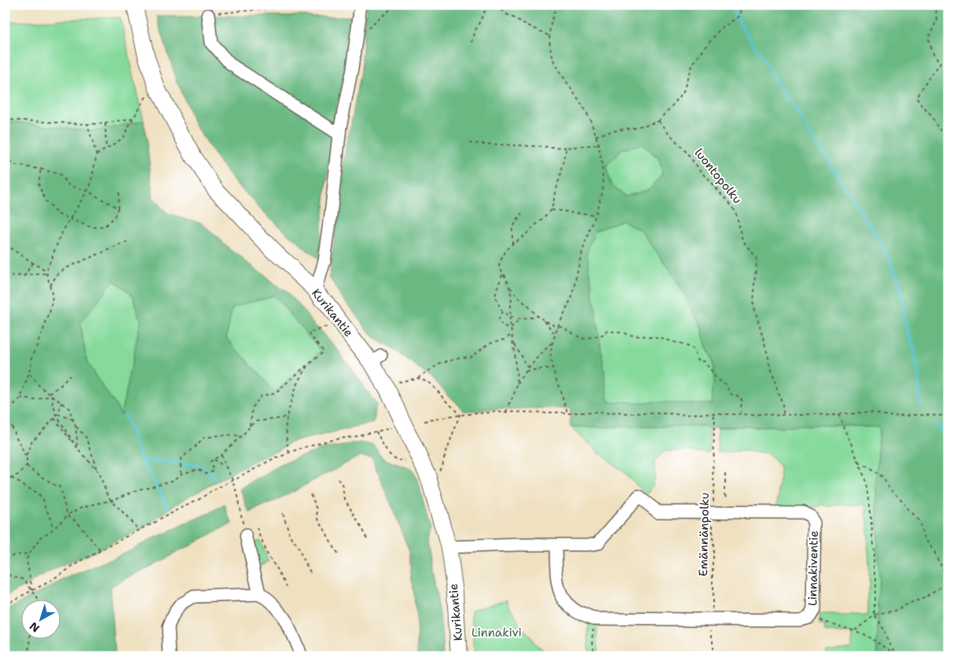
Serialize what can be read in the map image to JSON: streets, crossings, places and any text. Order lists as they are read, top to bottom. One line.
{"streets":{"main road":["Kurikantie"],"street":["Linnakiventie"],"path":["luontopolku","Emännänpolku"]},"crossings":[["Kurikantie","Linnakiventie"],["Emännänpolku","Linnakiventie"]],"parks":["Linnakivi"],"north":"bottom left"}
